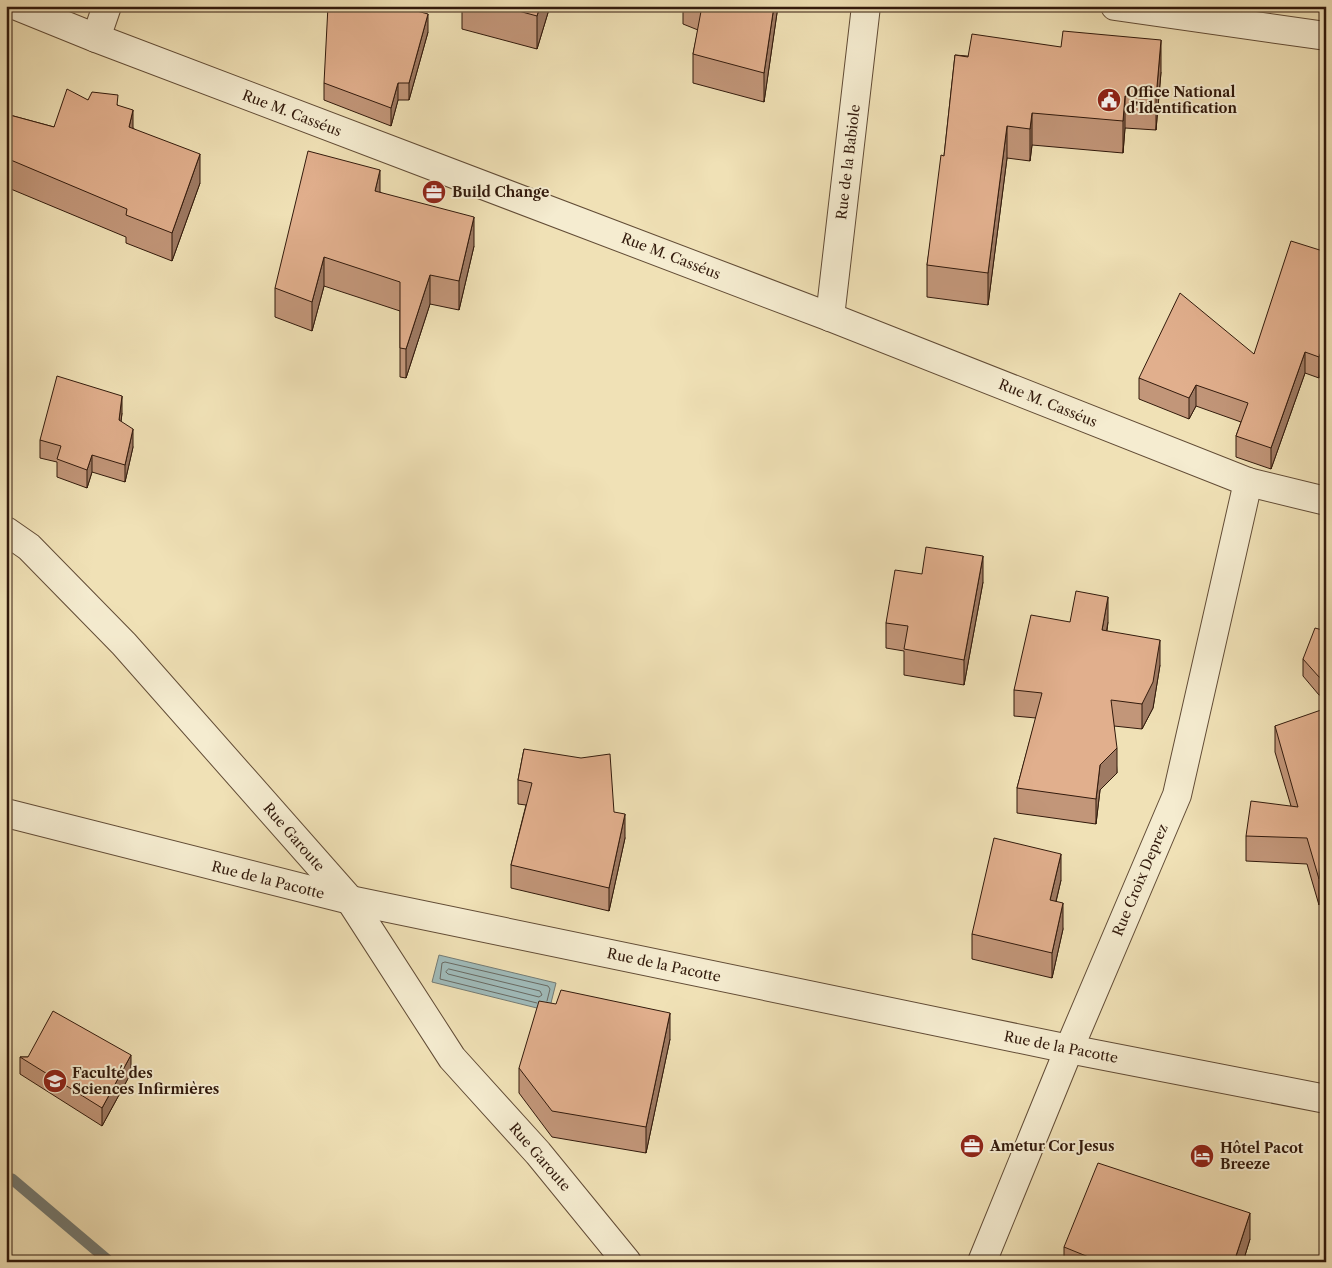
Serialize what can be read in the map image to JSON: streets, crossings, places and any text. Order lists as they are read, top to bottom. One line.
{"streets":{"street":["Rue M. Casséus","Rue de la Babiole","Rue Garoute","Rue de la Pacotte","Rue Croix Deprez"]},"crossings":[["Rue M. Casséus","Rue de la Babiole"],["Rue M. Casséus","Rue Croix Deprez"],["Rue Garoute","Rue de la Pacotte"],["Rue de la Pacotte","Rue Croix Deprez"]],"places":{"public building":["Office National d'Identification"],"office":["Build Change","Ametur Cor Jesus"],"school or university":["Faculté des Sciences Infirmières"],"hotel":["Hôtel Pacot Breeze"]}}
